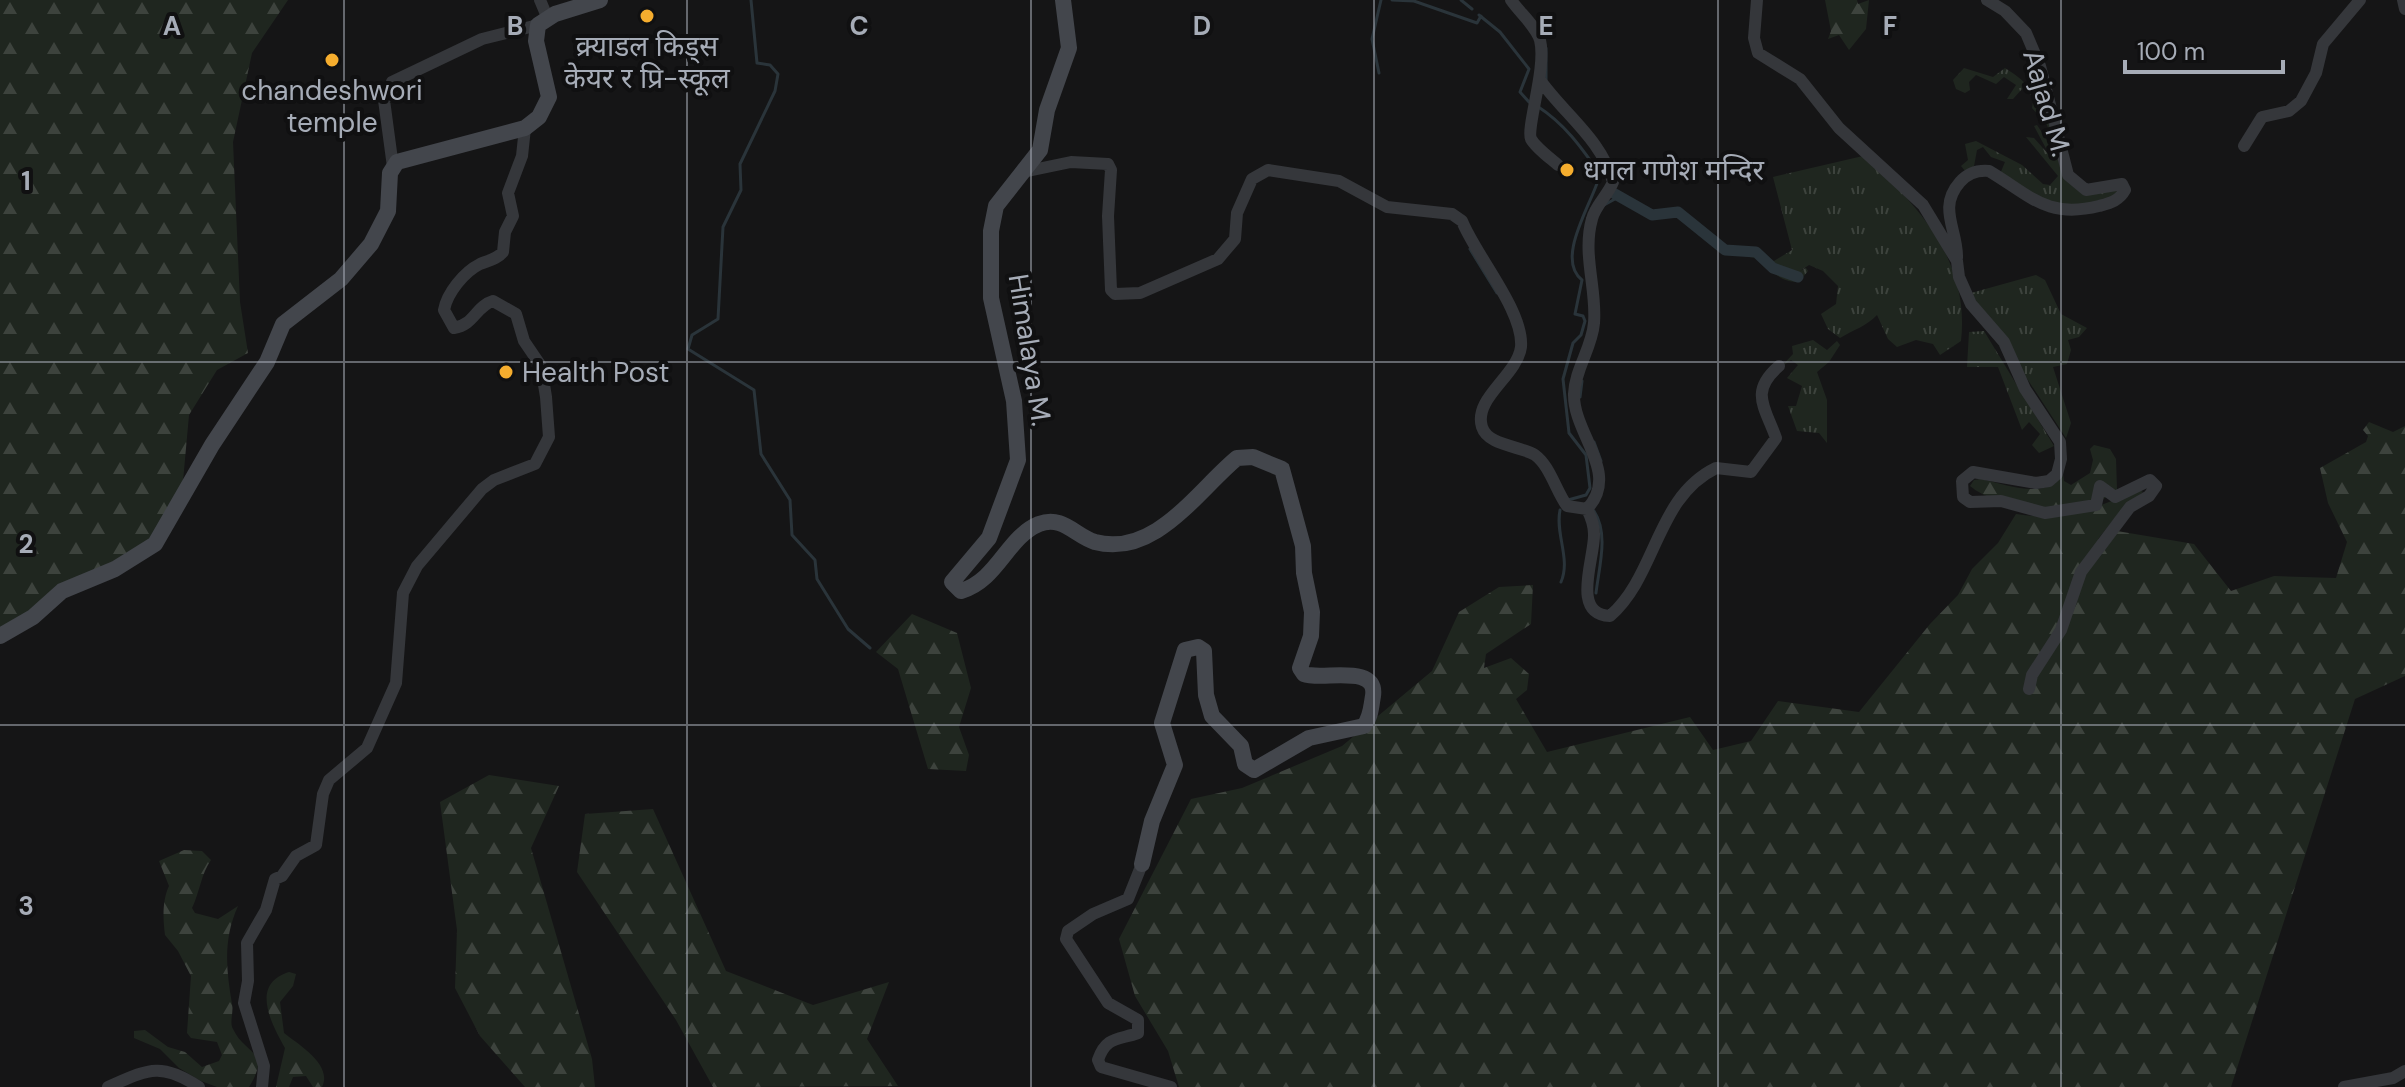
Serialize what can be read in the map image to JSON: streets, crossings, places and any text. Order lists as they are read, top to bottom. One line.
{"streets":{"street":["Aajad M.","Himalaya M."]},"places":["क्र्याडल किड्स केयर र प्रि-स्कूल","chandeshwori temple","धगल गणेश मन्दिर","Health Post"],"scale_bar":"100 m","grid":{"columns":["A","B","C","D","E","F"],"rows":["1","2","3"]}}
